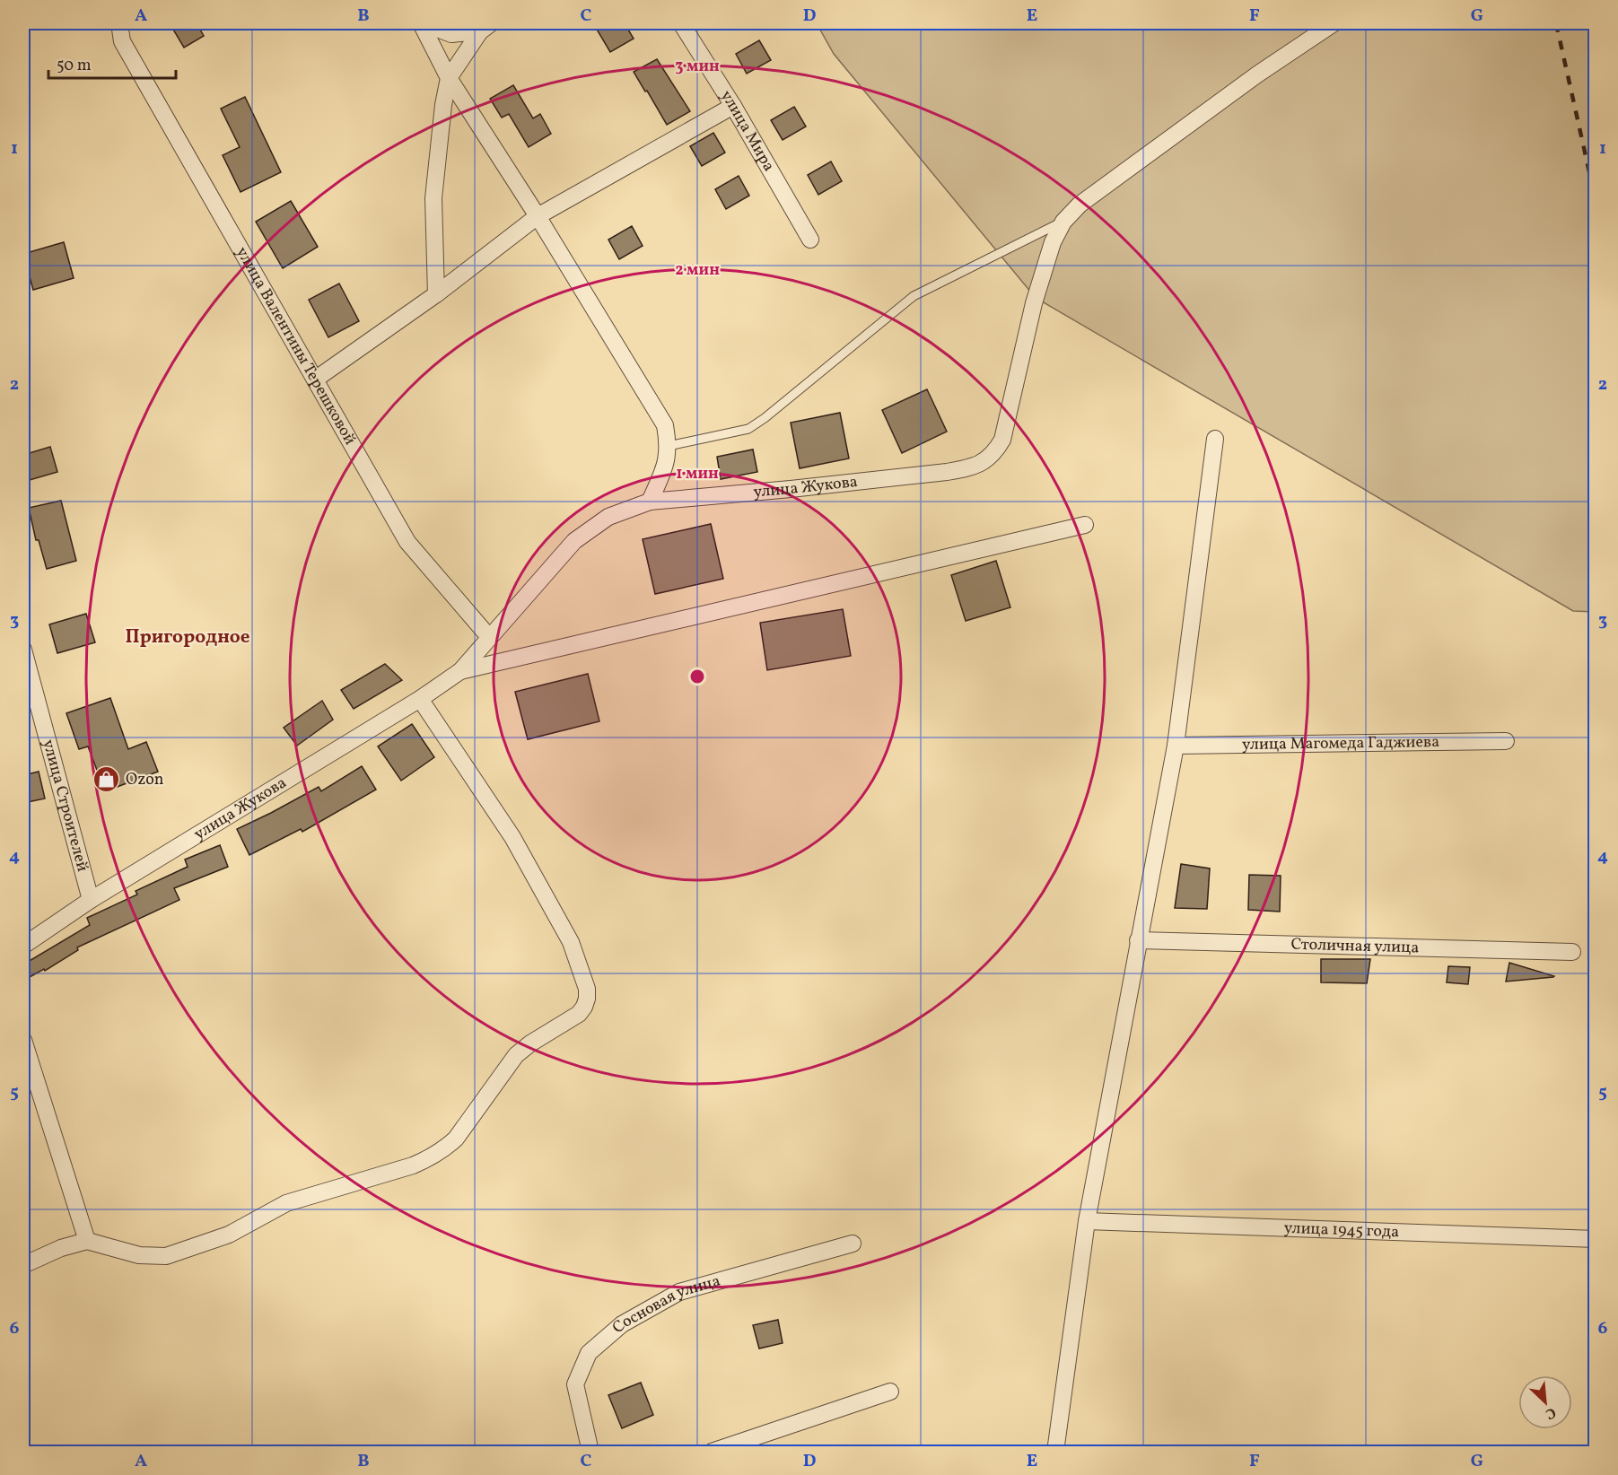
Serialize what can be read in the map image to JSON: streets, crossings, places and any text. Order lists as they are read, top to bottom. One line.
{"streets":{"street":["улица Мира","улица Валентины Терешковой","улица Жукова","улица Магомеда Гаджиева","улица Строителей","Столичная улица","улица 1945 года","Сосновая улица"]},"crossings":[["улица Валентины Терешковой","улица Жукова"],["улица Жукова","улица Строителей"]],"districts":["Пригородное"],"places":{"shop":["Ozon"]},"scale_bar":"50 m","north":"bottom right","grid":{"columns":["A","B","C","D","E","F","G"],"rows":["1","2","3","4","5","6"]},"rings":["3 мин","2 мин","1 мин"]}
